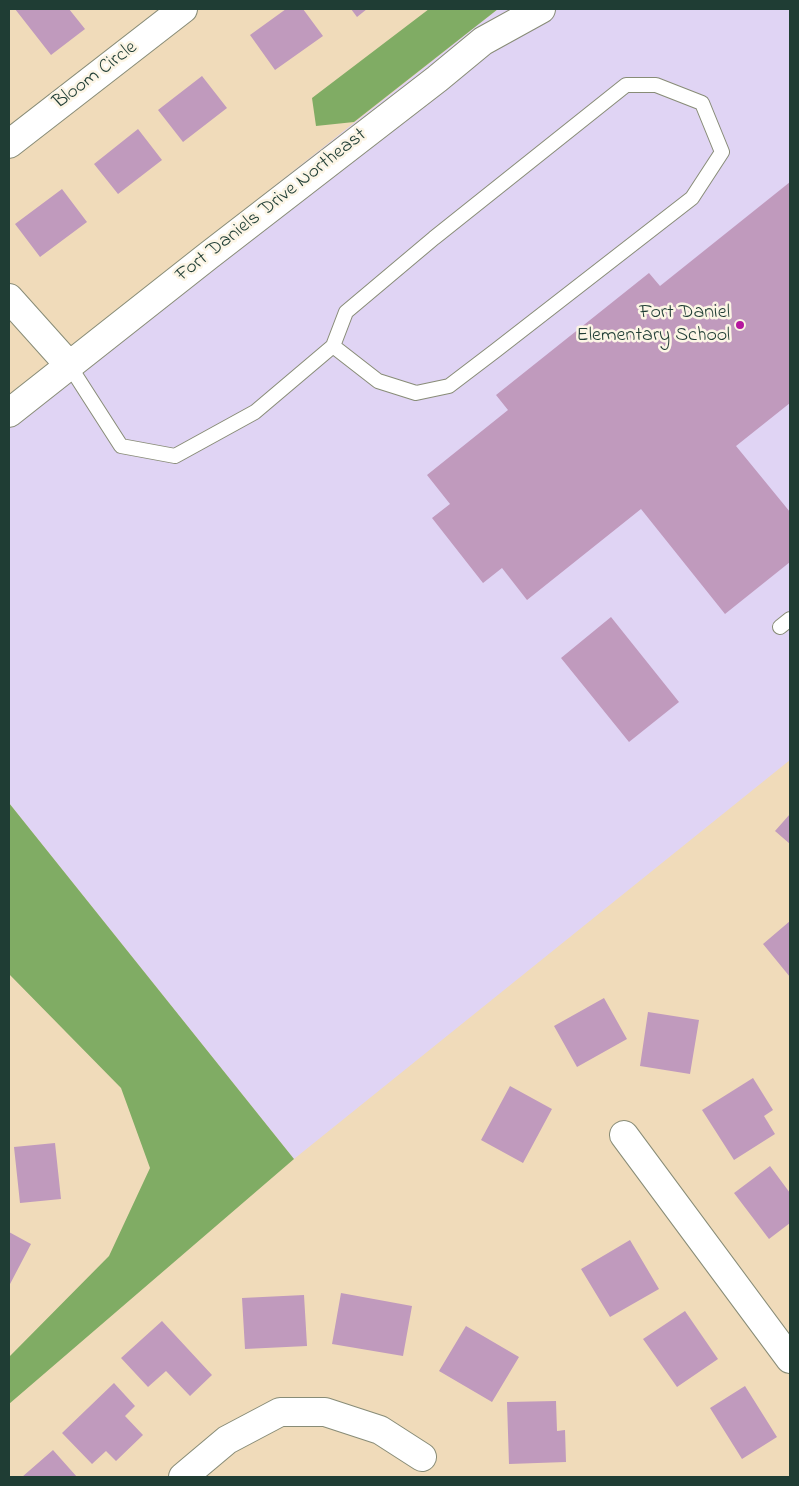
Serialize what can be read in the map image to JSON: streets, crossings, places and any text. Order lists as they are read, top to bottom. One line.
{"streets":{"street":["Bloom Circle","Fort Daniels Drive Northeast"]},"places":["Fort Daniel Elementary School"]}
